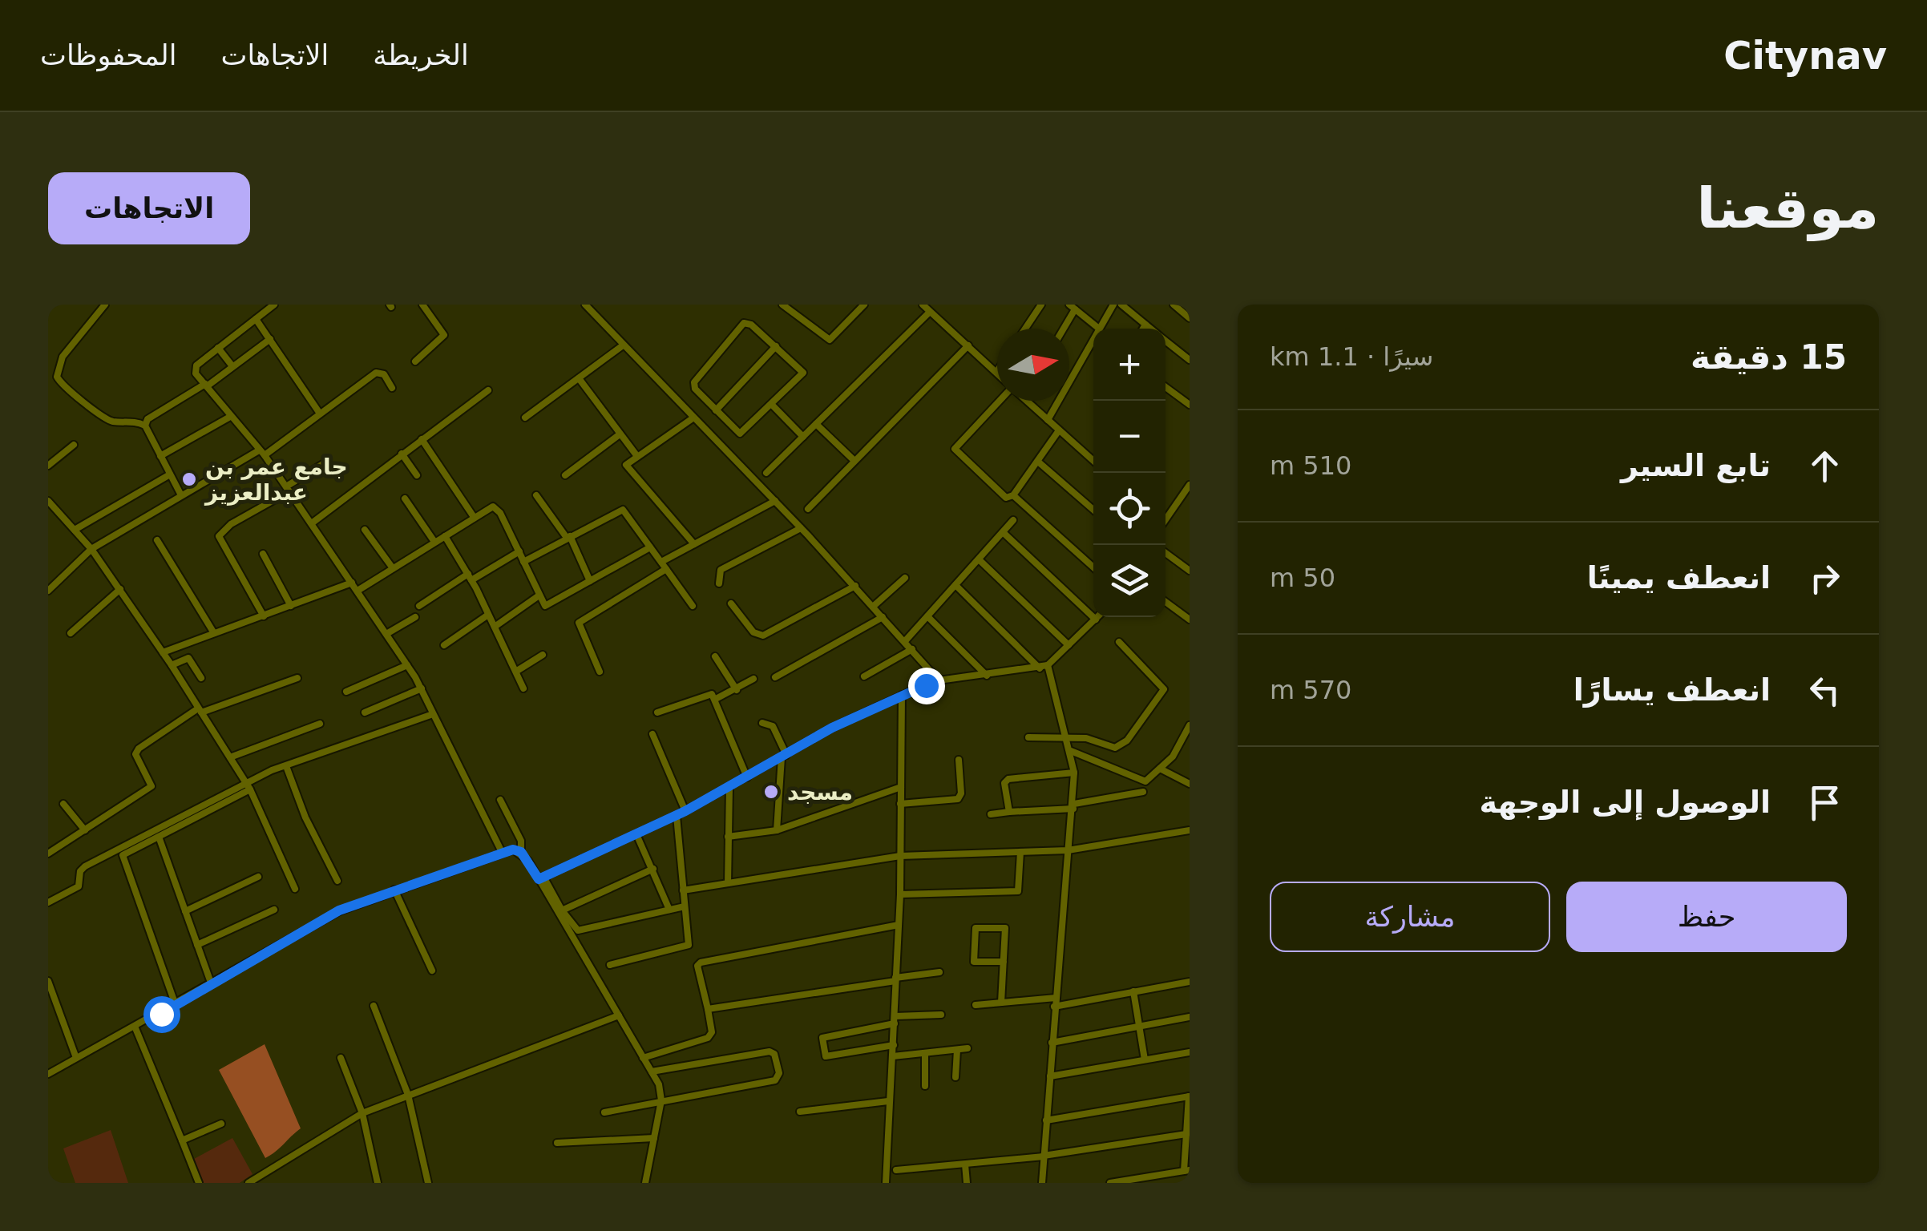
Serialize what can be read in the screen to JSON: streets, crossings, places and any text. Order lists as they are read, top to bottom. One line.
{"places":["جامع عمر بن عبدالعزيز","مسجد"],"north":"right","page":{"header":"Citynav","nav":["الخريطة","الاتجاهات","المحفوظات"],"buttons":["الاتجاهات",["حفظ","مشاركة"]],"title":"موقعنا","heading":["15 دقيقة","سيرًا · 1.1 km"],"map_buttons":["+","−"],"list":[["تابع السير","510 m"],["انعطف يمينًا","50 m"],["انعطف يسارًا","570 m"],"الوصول إلى الوجهة"]}}
